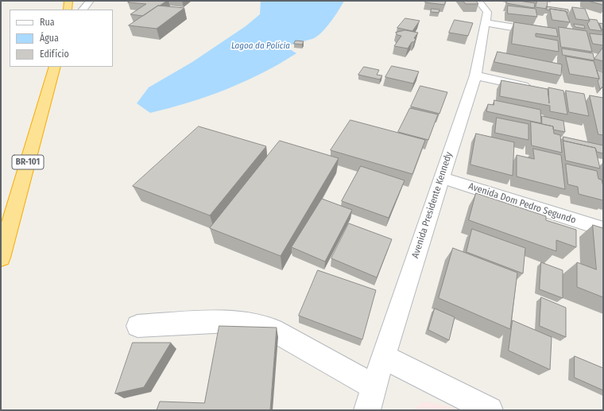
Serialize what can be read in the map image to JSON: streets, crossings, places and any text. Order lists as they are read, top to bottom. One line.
{"streets":{"highway":["BR-101"],"street":["Avenida Dom Pedro Segundo","Avenida Presidente Kennedy"]},"crossings":[["Avenida Dom Pedro Segundo","Avenida Presidente Kennedy"]],"water":["Lagoa da Polícia"],"legend":["Rua","Água","Edifício"]}
